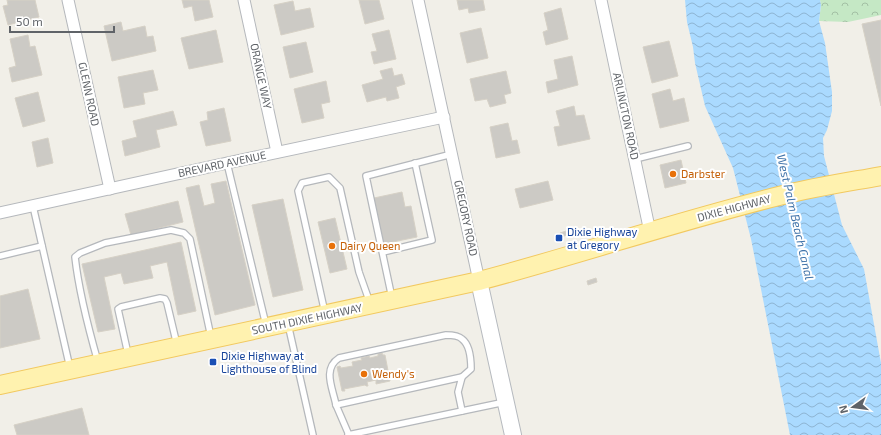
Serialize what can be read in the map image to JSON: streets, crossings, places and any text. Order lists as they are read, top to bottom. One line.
{"streets":{"main road":["DIXIE HIGHWAY","SOUTH DIXIE HIGHWAY"],"street":["ORANGE WAY","GLENN ROAD","ARLINGTON ROAD","BREVARD AVENUE","GREGORY ROAD"]},"crossings":[["ORANGE WAY","BREVARD AVENUE"],["GLENN ROAD","BREVARD AVENUE"],["ARLINGTON ROAD","DIXIE HIGHWAY"],["BREVARD AVENUE","GREGORY ROAD"],["DIXIE HIGHWAY","SOUTH DIXIE HIGHWAY"],["GREGORY ROAD","SOUTH DIXIE HIGHWAY"]],"water":["West Palm Beach Canal"],"places":{"other":["Darbster","Dairy Queen","Wendy's"],"transit":["Dixie Highway at Gregory","Dixie Highway at Lighthouse of Blind"]},"scale_bar":"50 m","north":"left"}
